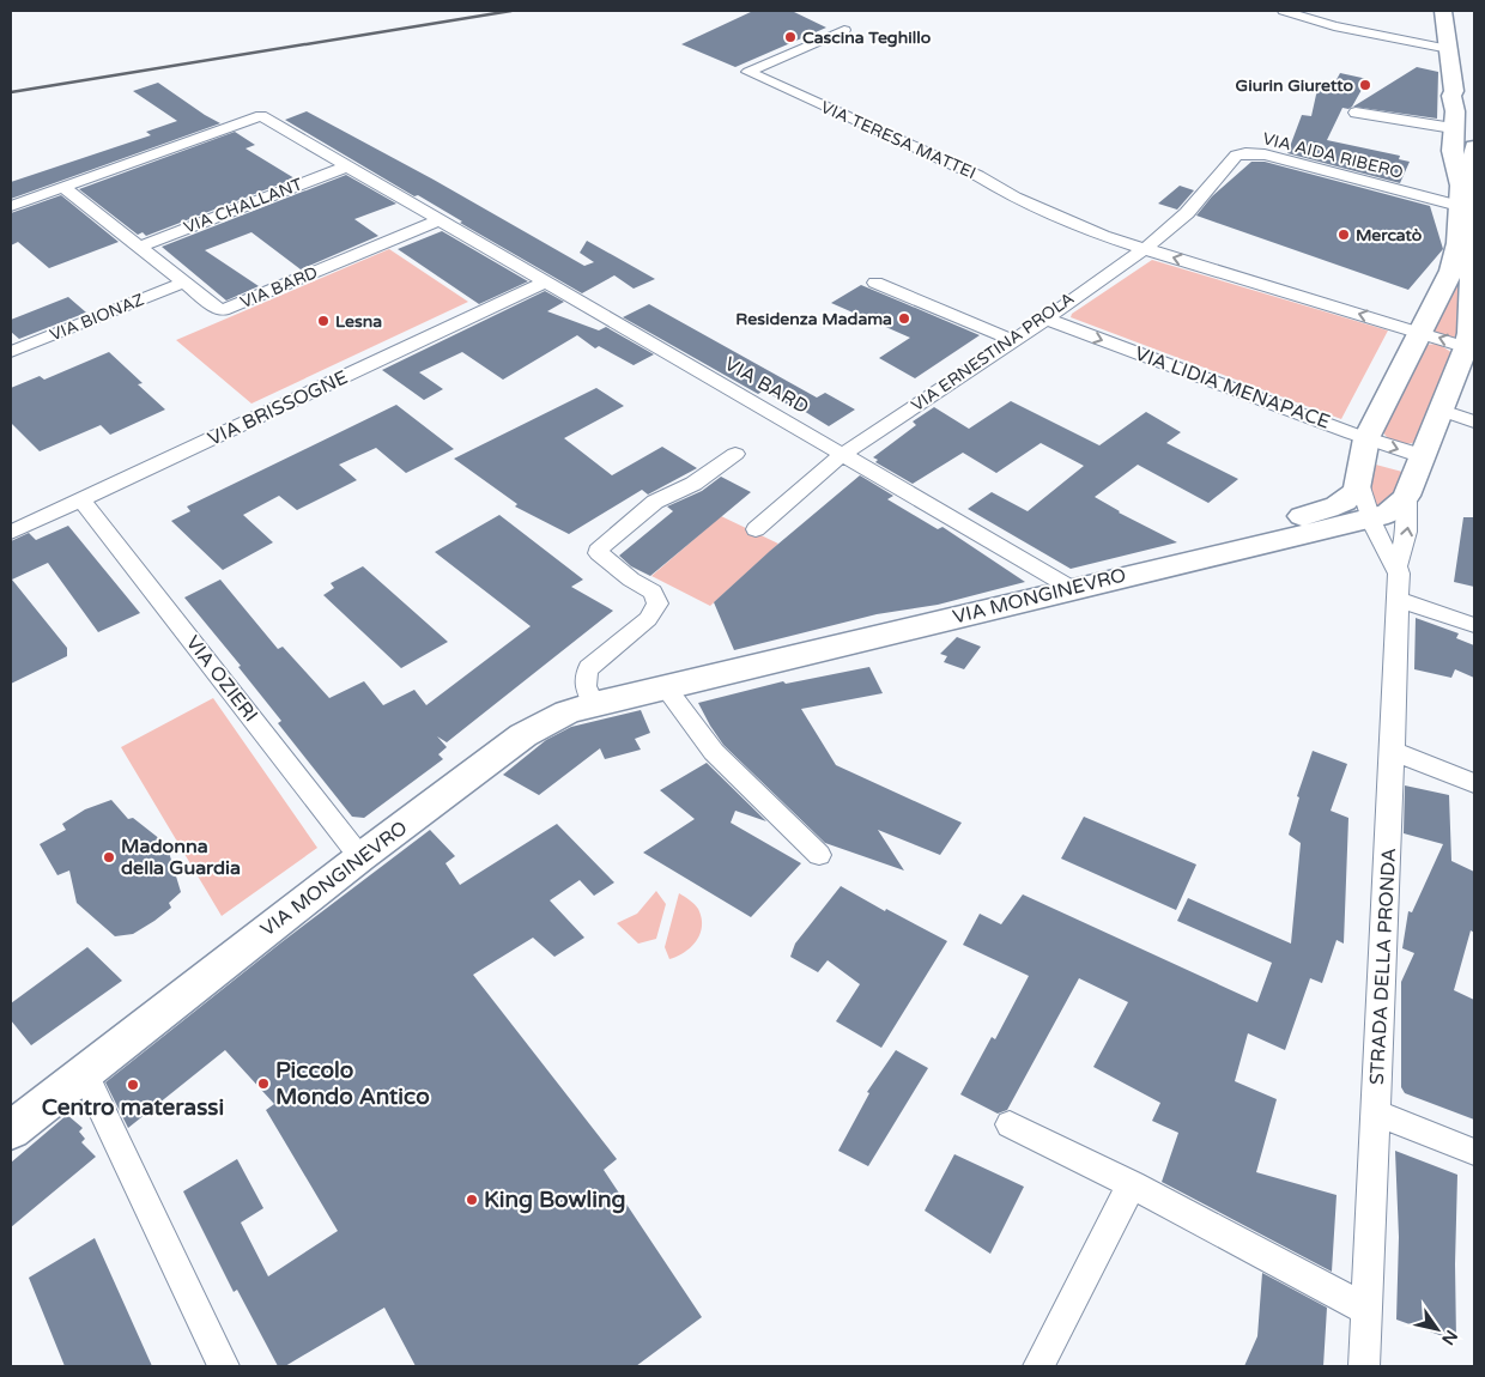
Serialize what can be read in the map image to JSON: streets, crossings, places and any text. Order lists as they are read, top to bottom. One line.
{"streets":{"street":["VIA TERESA MATTEI","VIA AIDA RIBERO","VIA CHALLANT","VIA BARD","VIA BIONAZ","VIA ERNESTINA PROLA","VIA LIDIA MENAPACE","VIA BRISSOGNE","VIA MONGINEVRO","VIA OZIERI","STRADA DELLA PRONDA"]},"crossings":[["VIA TERESA MATTEI","VIA AIDA RIBERO"],["VIA TERESA MATTEI","VIA ERNESTINA PROLA"],["VIA TERESA MATTEI","STRADA DELLA PRONDA"],["VIA AIDA RIBERO","VIA ERNESTINA PROLA"],["VIA AIDA RIBERO","STRADA DELLA PRONDA"],["VIA CHALLANT","VIA BARD"],["VIA BARD","VIA BIONAZ"],["VIA BARD","VIA ERNESTINA PROLA"],["VIA BARD","VIA BRISSOGNE"],["VIA BARD","VIA MONGINEVRO"],["VIA ERNESTINA PROLA","VIA LIDIA MENAPACE"],["VIA LIDIA MENAPACE","STRADA DELLA PRONDA"],["VIA BRISSOGNE","VIA OZIERI"],["VIA MONGINEVRO","VIA OZIERI"],["VIA MONGINEVRO","STRADA DELLA PRONDA"]],"one_way":["VIA LIDIA MENAPACE"],"places":["Cascina Teghillo","Giurin Giuretto","Mercatò","Residenza Madama","Lesna","Madonna della Guardia","Piccolo Mondo Antico","Centro materassi","King Bowling"],"north":"bottom right"}
